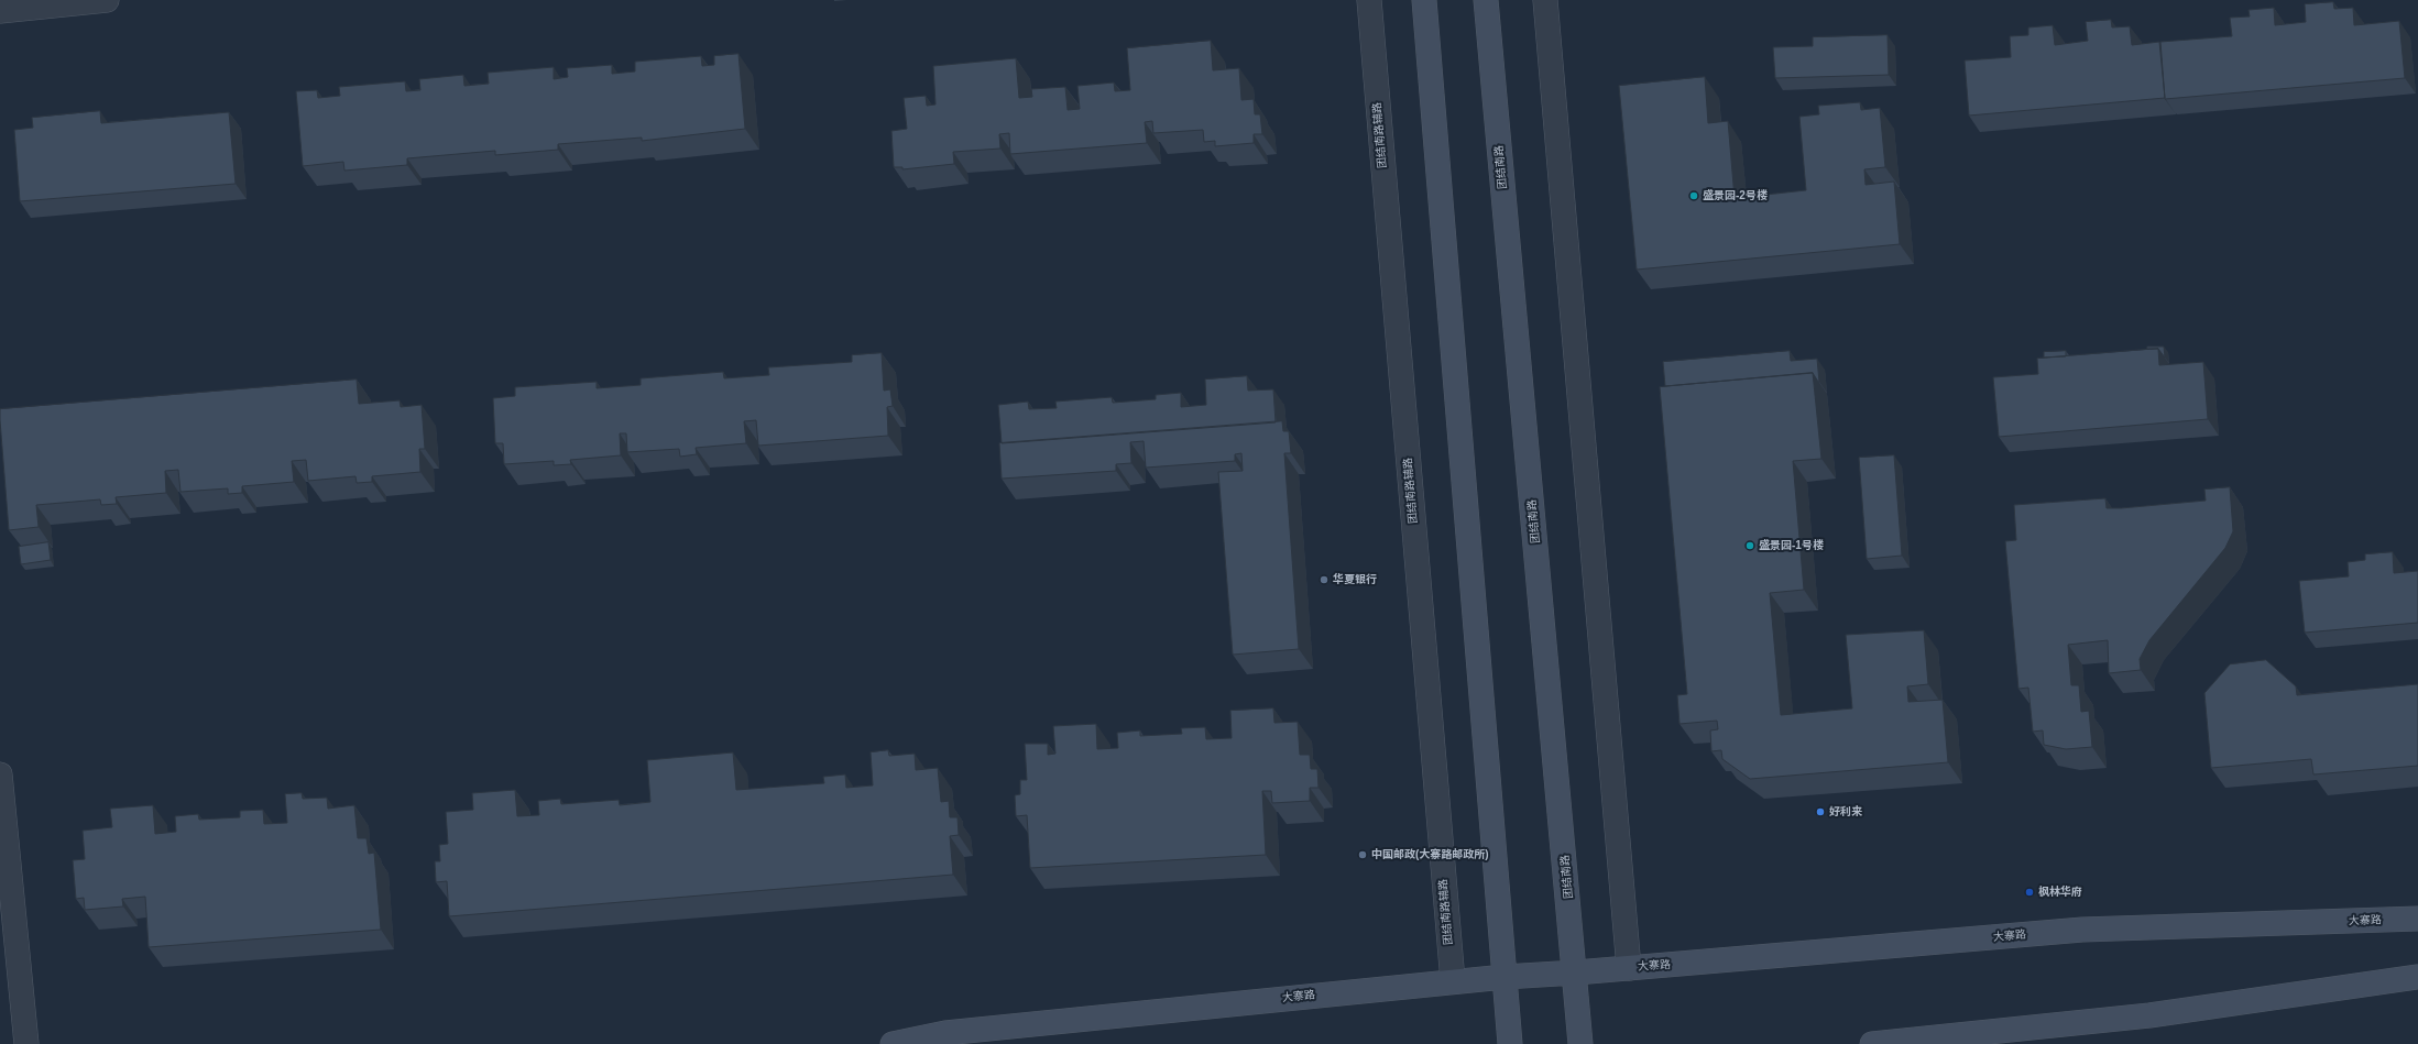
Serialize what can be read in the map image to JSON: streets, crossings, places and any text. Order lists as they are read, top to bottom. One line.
{"streets":{"main road":["团结南路","大寨路"],"street":["团结南路辅路"]},"crossings":[["团结南路辅路","大寨路"],["团结南路","大寨路"]],"places":["盛景园-2号楼","盛景园-1号楼","华夏银行","好利来","中国邮政(大寨路邮政所)","枫林华府"]}
